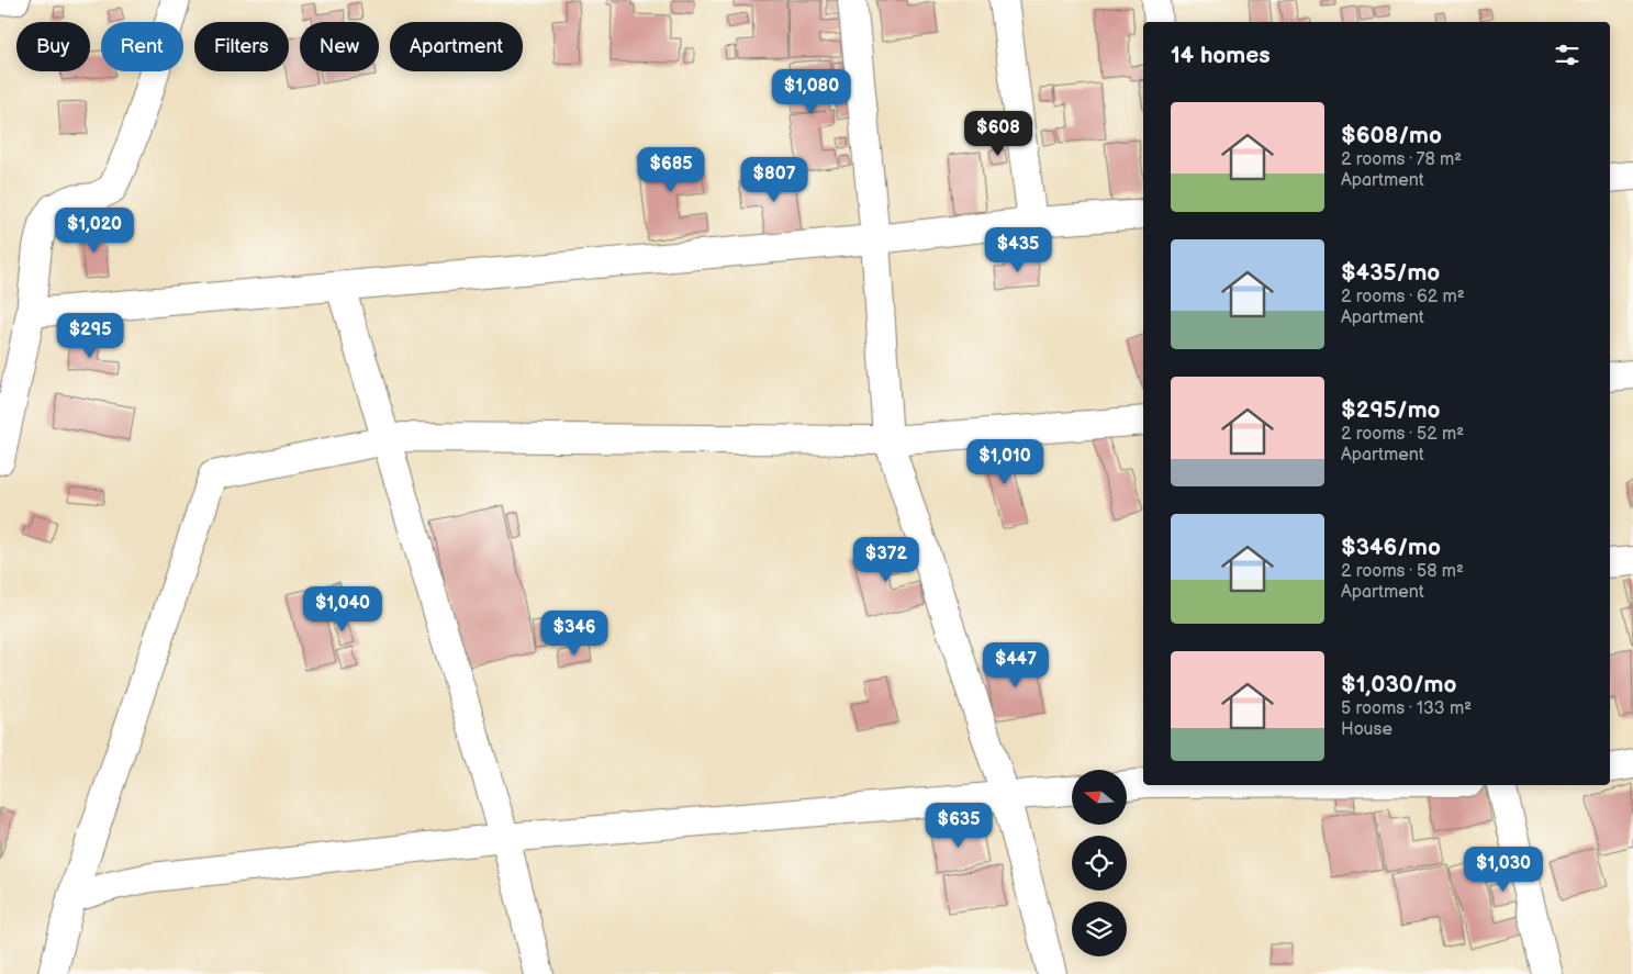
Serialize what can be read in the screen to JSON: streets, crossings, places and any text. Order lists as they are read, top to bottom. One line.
{"north":"left","page":{"chip":["Buy","Rent","Filters","New","Apartment"],"heading":"14 homes","price":["$1,080","$608","$685","$807","$1,020","$435","$295","$1,010","$372","$1,040","$346","$447","$635","$1,030"],"list":[{"name":"$608/mo","note":"2 rooms · 78 m² · Apartment"},{"name":"$435/mo","note":"2 rooms · 62 m² · Apartment"},{"name":"$295/mo","note":"2 rooms · 52 m² · Apartment"},{"name":"$346/mo","note":"2 rooms · 58 m² · Apartment"},{"name":"$1,030/mo","note":"5 rooms · 133 m² · House"}]}}
